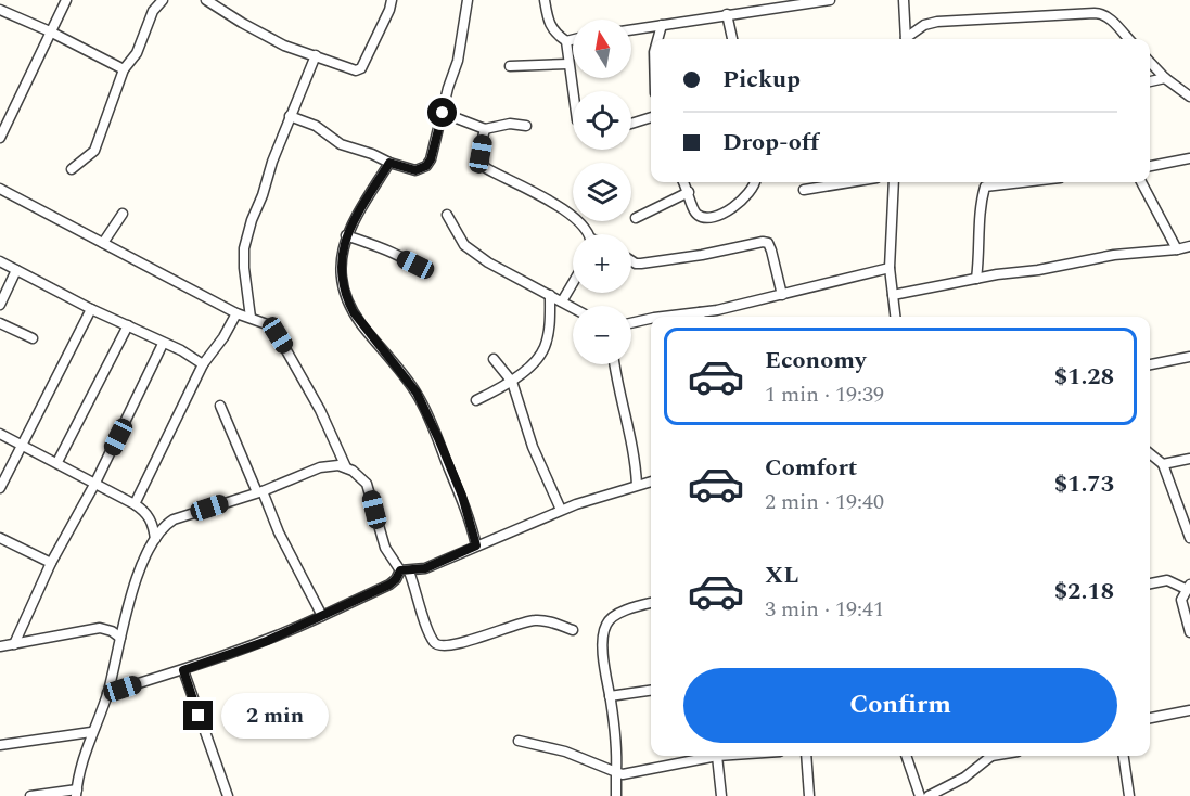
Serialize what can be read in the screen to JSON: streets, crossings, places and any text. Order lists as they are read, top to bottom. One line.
{"north":"top","page":{"map_buttons":["+","−"],"banner":["Pickup","Drop-off"],"list":[{"name":"Economy","note":"1 min · 19:39","value":"$1.28"},{"name":"Comfort","note":"2 min · 19:40","value":"$1.73"},{"name":"XL","note":"3 min · 19:41","value":"$2.18"}],"buttons":"Confirm","bubble":"2 min"}}
